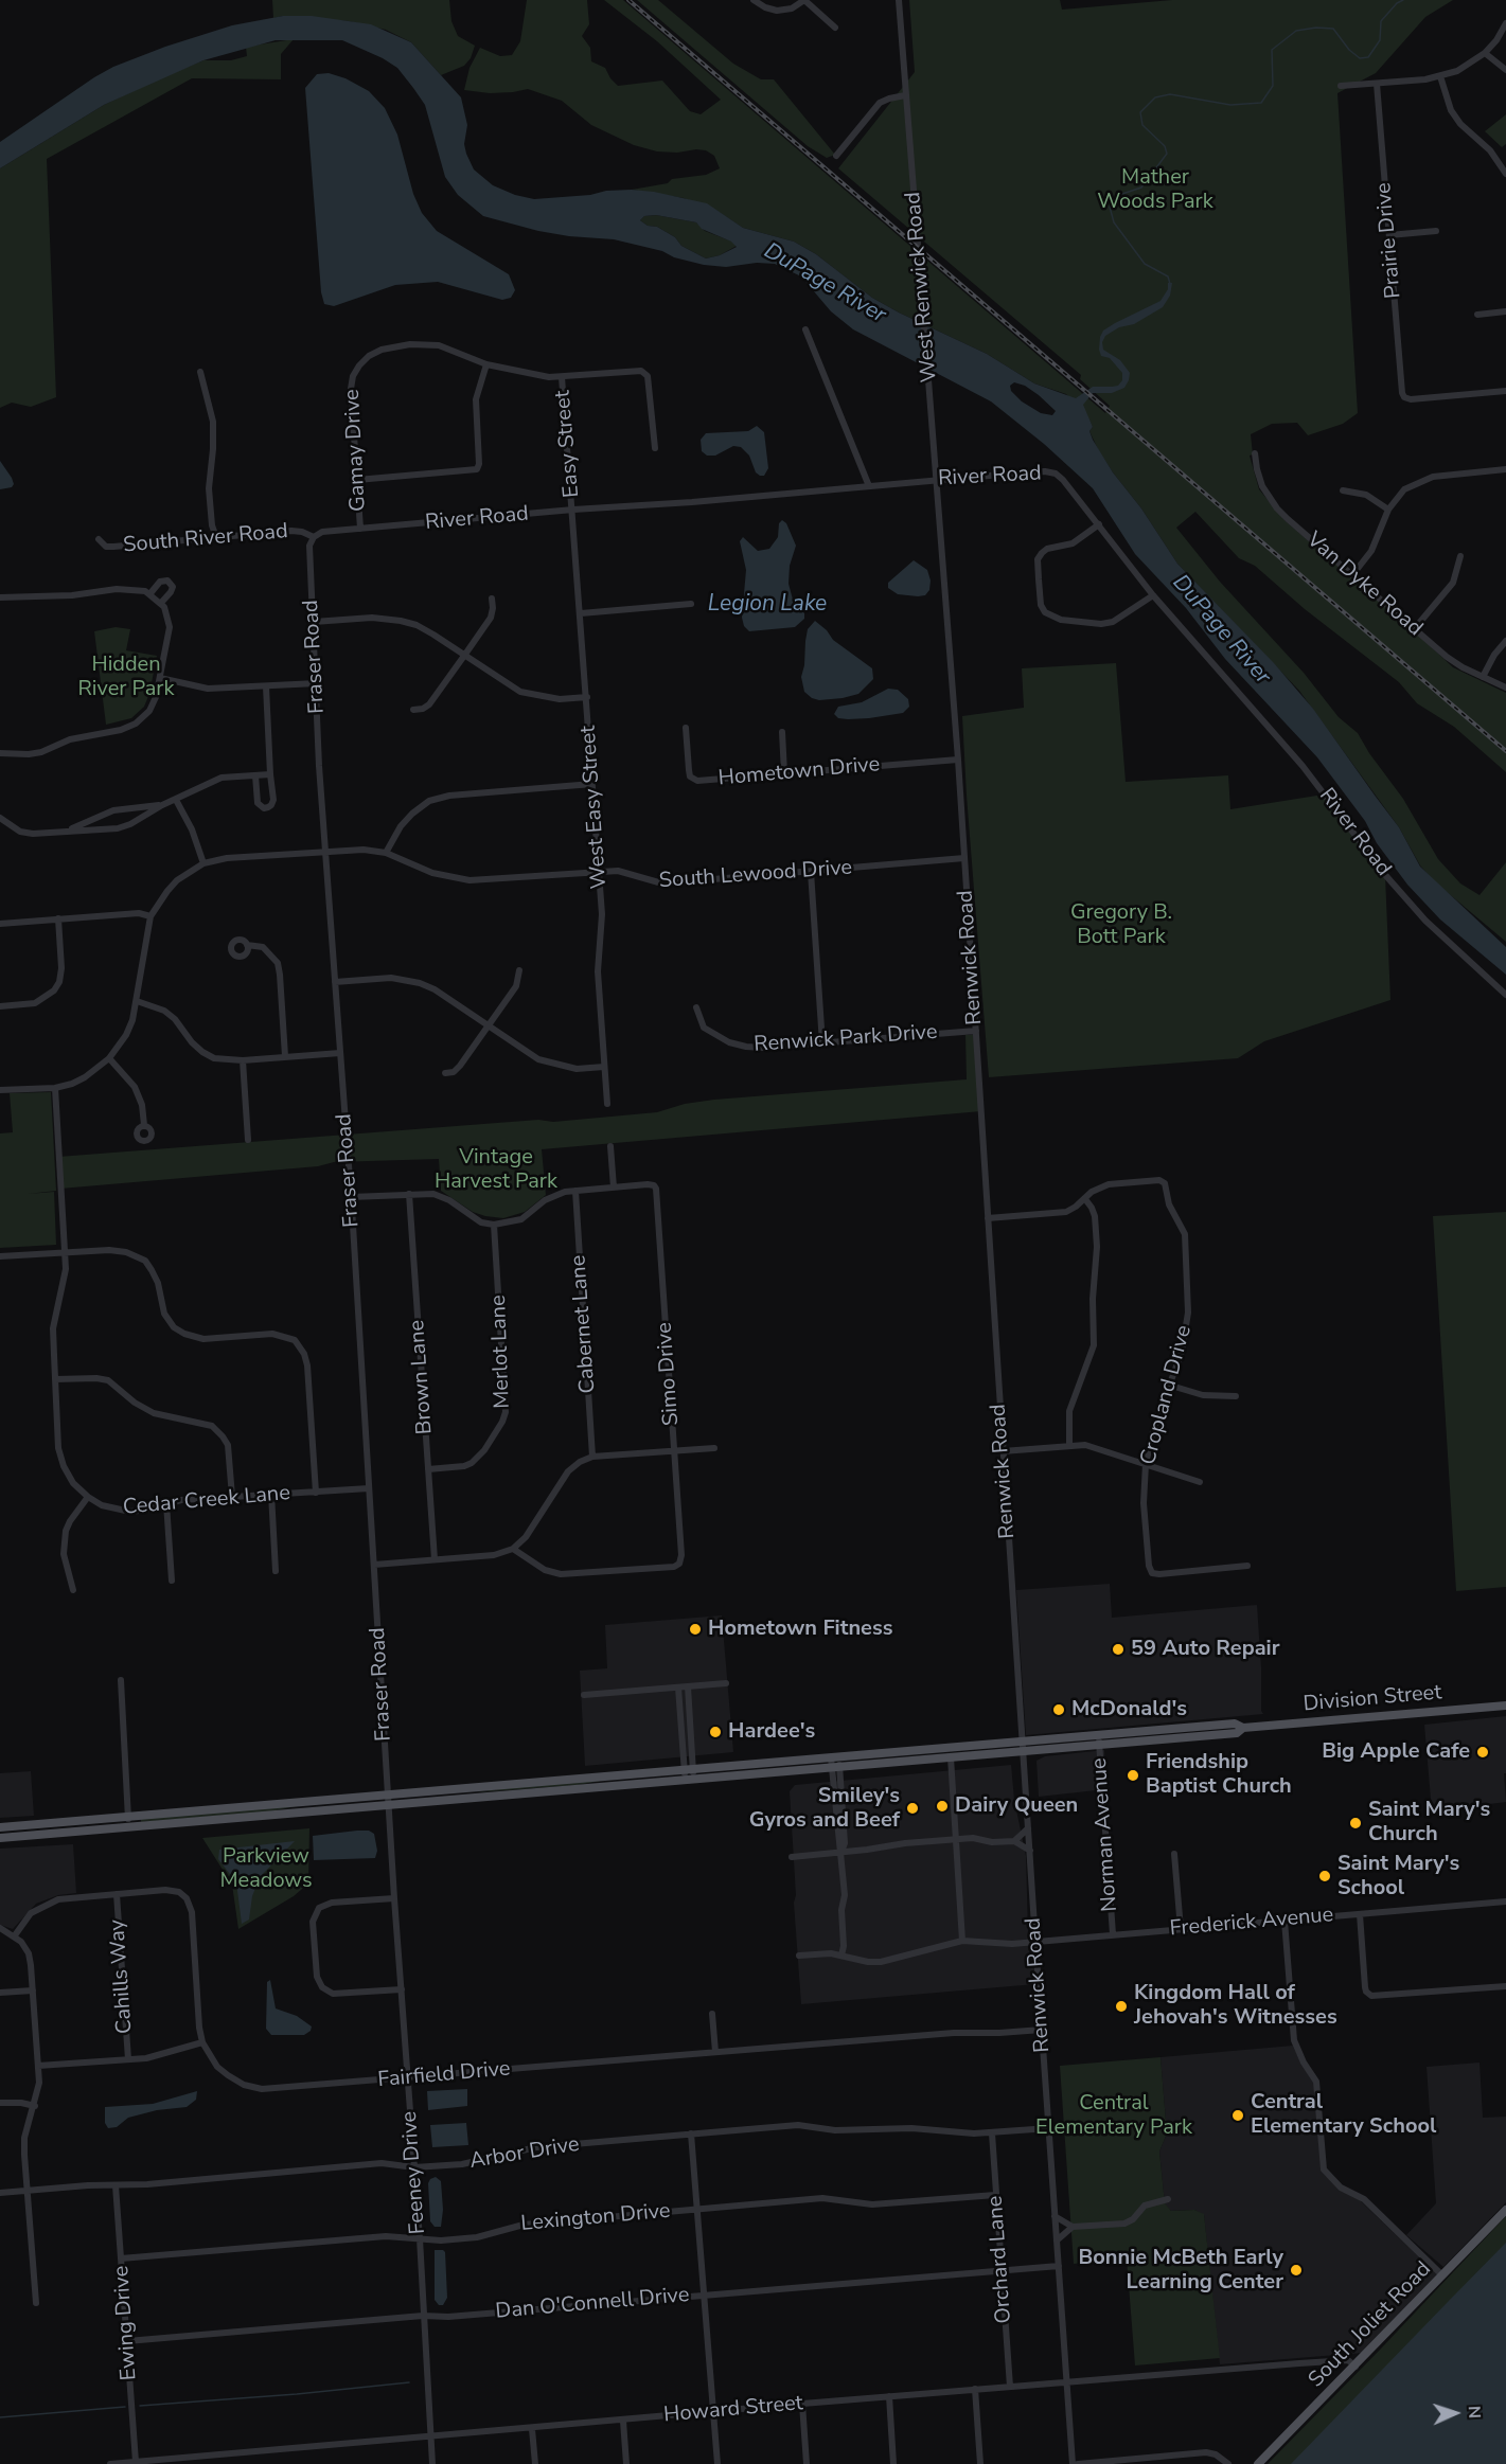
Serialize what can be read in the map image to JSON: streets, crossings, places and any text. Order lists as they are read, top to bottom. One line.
{"streets":{"main road":["Division Street","South Joliet Road"],"street":["Prairie Drive","West Renwick Road","Easy Street","Gamay Drive","River Road","South River Road","Van Dyke Road","Fraser Road","Hometown Drive","West Easy Street","South Lewood Drive","Renwick Road","Renwick Park Drive","Cabernet Lane","Merlot Lane","Simo Drive","Brown Lane","Cropland Drive","Cedar Creek Lane","Norman Avenue","Frederick Avenue","Cahills Way","Fairfield Drive","Arbor Drive","Feeney Drive","Lexington Drive","Orchard Lane","Dan O'Connell Drive","Ewing Drive","Howard Street"]},"crossings":[["West Renwick Road","River Road"],["West Renwick Road","Renwick Road"],["Easy Street","Gamay Drive"],["Easy Street","River Road"],["Easy Street","West Easy Street"],["Gamay Drive","River Road"],["River Road","South River Road"],["River Road","Fraser Road"],["River Road","West Easy Street"],["River Road","Renwick Road"],["South River Road","Fraser Road"],["Fraser Road","South Lewood Drive"],["Fraser Road","Cedar Creek Lane"],["Fraser Road","Division Street"],["Fraser Road","Feeney Drive"],["Hometown Drive","Renwick Road"],["West Easy Street","South Lewood Drive"],["South Lewood Drive","Renwick Road"],["Renwick Road","Renwick Park Drive"],["Renwick Road","Division Street"],["Renwick Road","Frederick Avenue"],["Renwick Road","Fairfield Drive"],["Renwick Road","Arbor Drive"],["Renwick Road","Dan O'Connell Drive"],["Renwick Road","Howard Street"],["Merlot Lane","Brown Lane"],["Division Street","Norman Avenue"],["Division Street","Feeney Drive"],["Norman Avenue","Frederick Avenue"],["Cahills Way","Fairfield Drive"],["Fairfield Drive","Feeney Drive"],["Arbor Drive","Feeney Drive"],["Arbor Drive","Orchard Lane"],["Arbor Drive","Ewing Drive"],["Feeney Drive","Lexington Drive"],["Feeney Drive","Dan O'Connell Drive"],["Feeney Drive","Howard Street"],["Lexington Drive","Orchard Lane"],["Lexington Drive","Ewing Drive"],["Orchard Lane","Dan O'Connell Drive"],["Orchard Lane","Howard Street"],["Dan O'Connell Drive","Ewing Drive"],["Ewing Drive","Howard Street"],["South Joliet Road","Howard Street"]],"water":["DuPage River","Legion Lake"],"parks":["Mather Woods Park","Hidden River Park","Gregory B. Bott Park","Vintage Harvest Park","Parkview Meadows","Central Elementary Park"],"places":["Hometown Fitness","59 Auto Repair","McDonald's","Hardee's","Big Apple Cafe","Friendship Baptist Church","Dairy Queen","Smiley's Gyros and Beef","Saint Mary's Church","Saint Mary's School","Kingdom Hall of Jehovah's Witnesses","Central Elementary School","Bonnie McBeth Early Learning Center"],"north":"right"}
